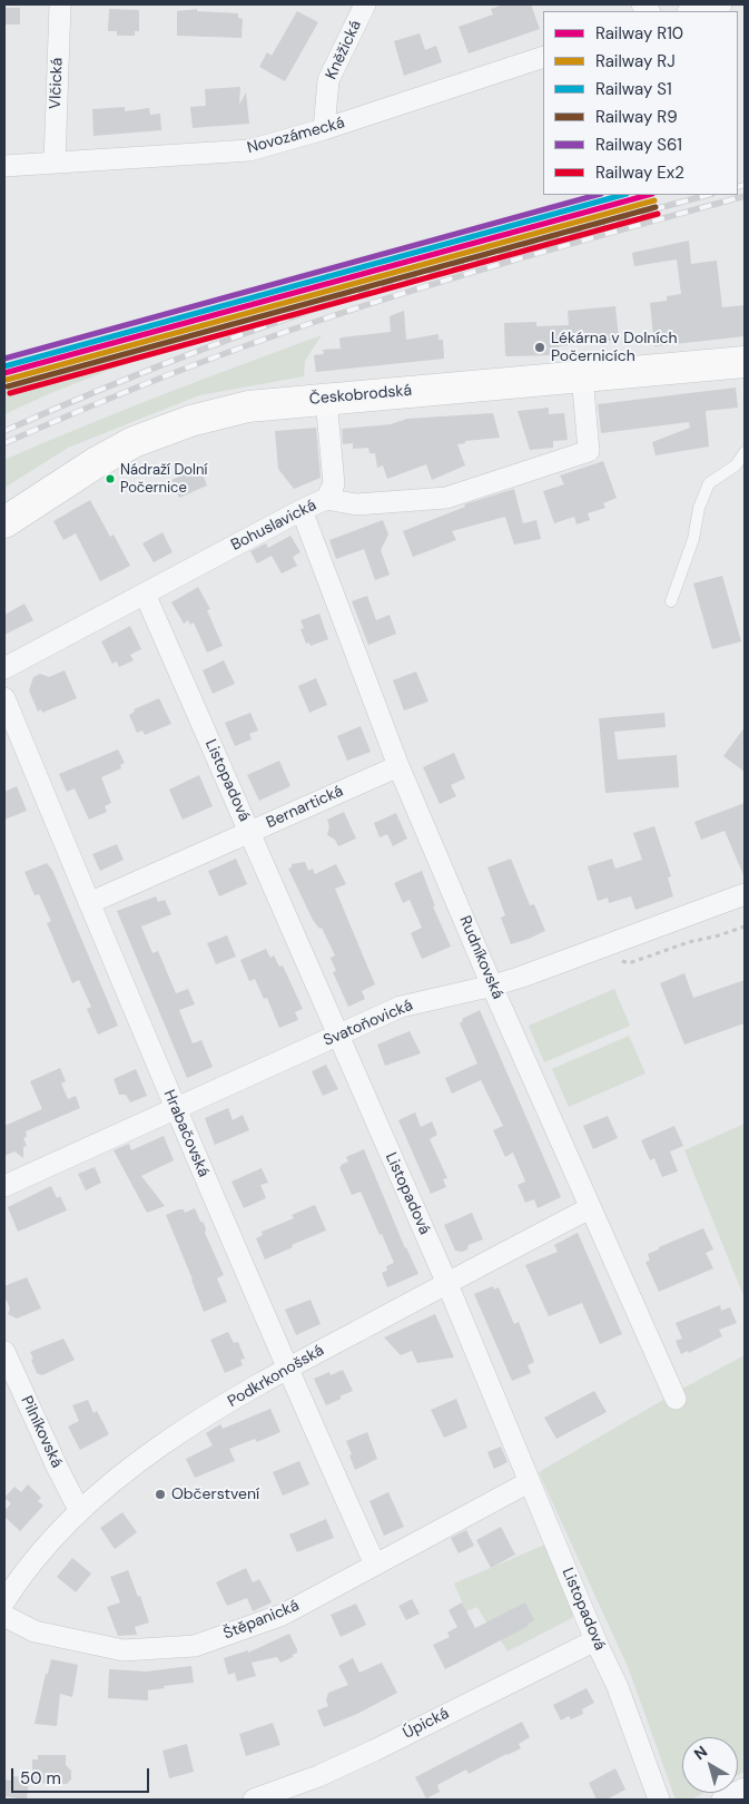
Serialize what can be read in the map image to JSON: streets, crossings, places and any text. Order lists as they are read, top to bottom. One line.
{"streets":{"main road":["Českobrodská"],"street":["Kněžická","Vlčická","Novozámecká","Bohuslavická","Listopadová","Bernartická","Rudníkovská","Svatoňovická","Hrabačovská","Podkrkonošská","Pilníkovská","Štěpanická","Úpická"]},"crossings":[["Kněžická","Novozámecká"],["Vlčická","Novozámecká"],["Českobrodská","Bohuslavická"],["Bohuslavická","Listopadová"],["Bohuslavická","Rudníkovská"],["Listopadová","Bernartická"],["Listopadová","Svatoňovická"],["Listopadová","Podkrkonošská"],["Listopadová","Štěpanická"],["Listopadová","Úpická"],["Bernartická","Rudníkovská"],["Bernartická","Hrabačovská"],["Rudníkovská","Svatoňovická"],["Rudníkovská","Podkrkonošská"],["Svatoňovická","Hrabačovská"],["Hrabačovská","Podkrkonošská"],["Hrabačovská","Štěpanická"],["Podkrkonošská","Pilníkovská"]],"places":["Lékárna v Dolních Počernicích","Nádraží Dolní Počernice","Občerstvení"],"lines":["rail line R10","rail line S1","rail line S61","rail line RJ","rail line R9","rail line Ex2"],"legend":["Railway R10","Railway RJ","Railway S1","Railway R9","Railway S61","Railway Ex2"],"scale_bar":"50 m","north":"top left"}
